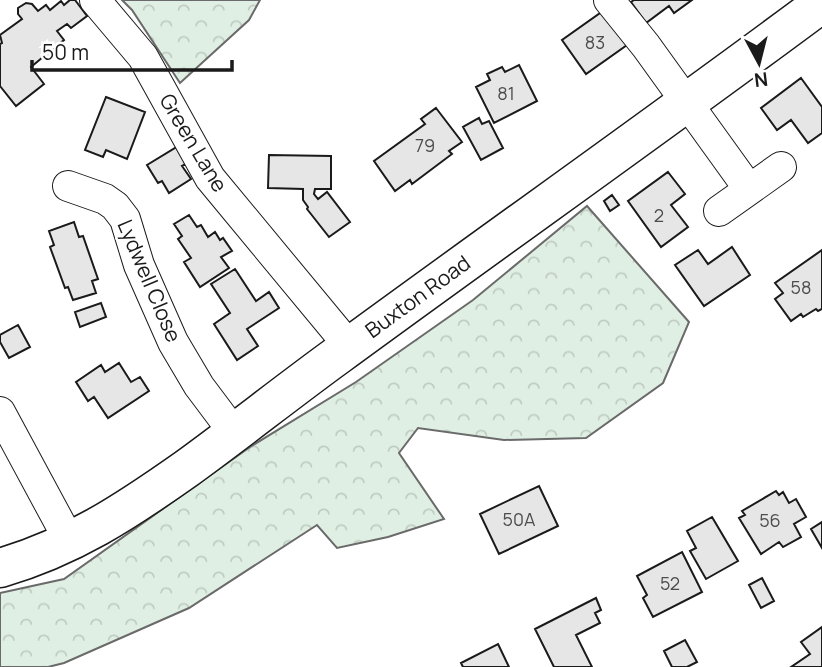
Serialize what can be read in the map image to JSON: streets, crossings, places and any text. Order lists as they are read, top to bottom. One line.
{"streets":{"highway":["Buxton Road"],"street":["Green Lane","Lydwell Close"]},"crossings":[["Green Lane","Buxton Road"],["Lydwell Close","Buxton Road"]],"house_numbers":["83","81","79","2","58","50A","56","52"],"scale_bar":"50 m","north":"bottom"}
